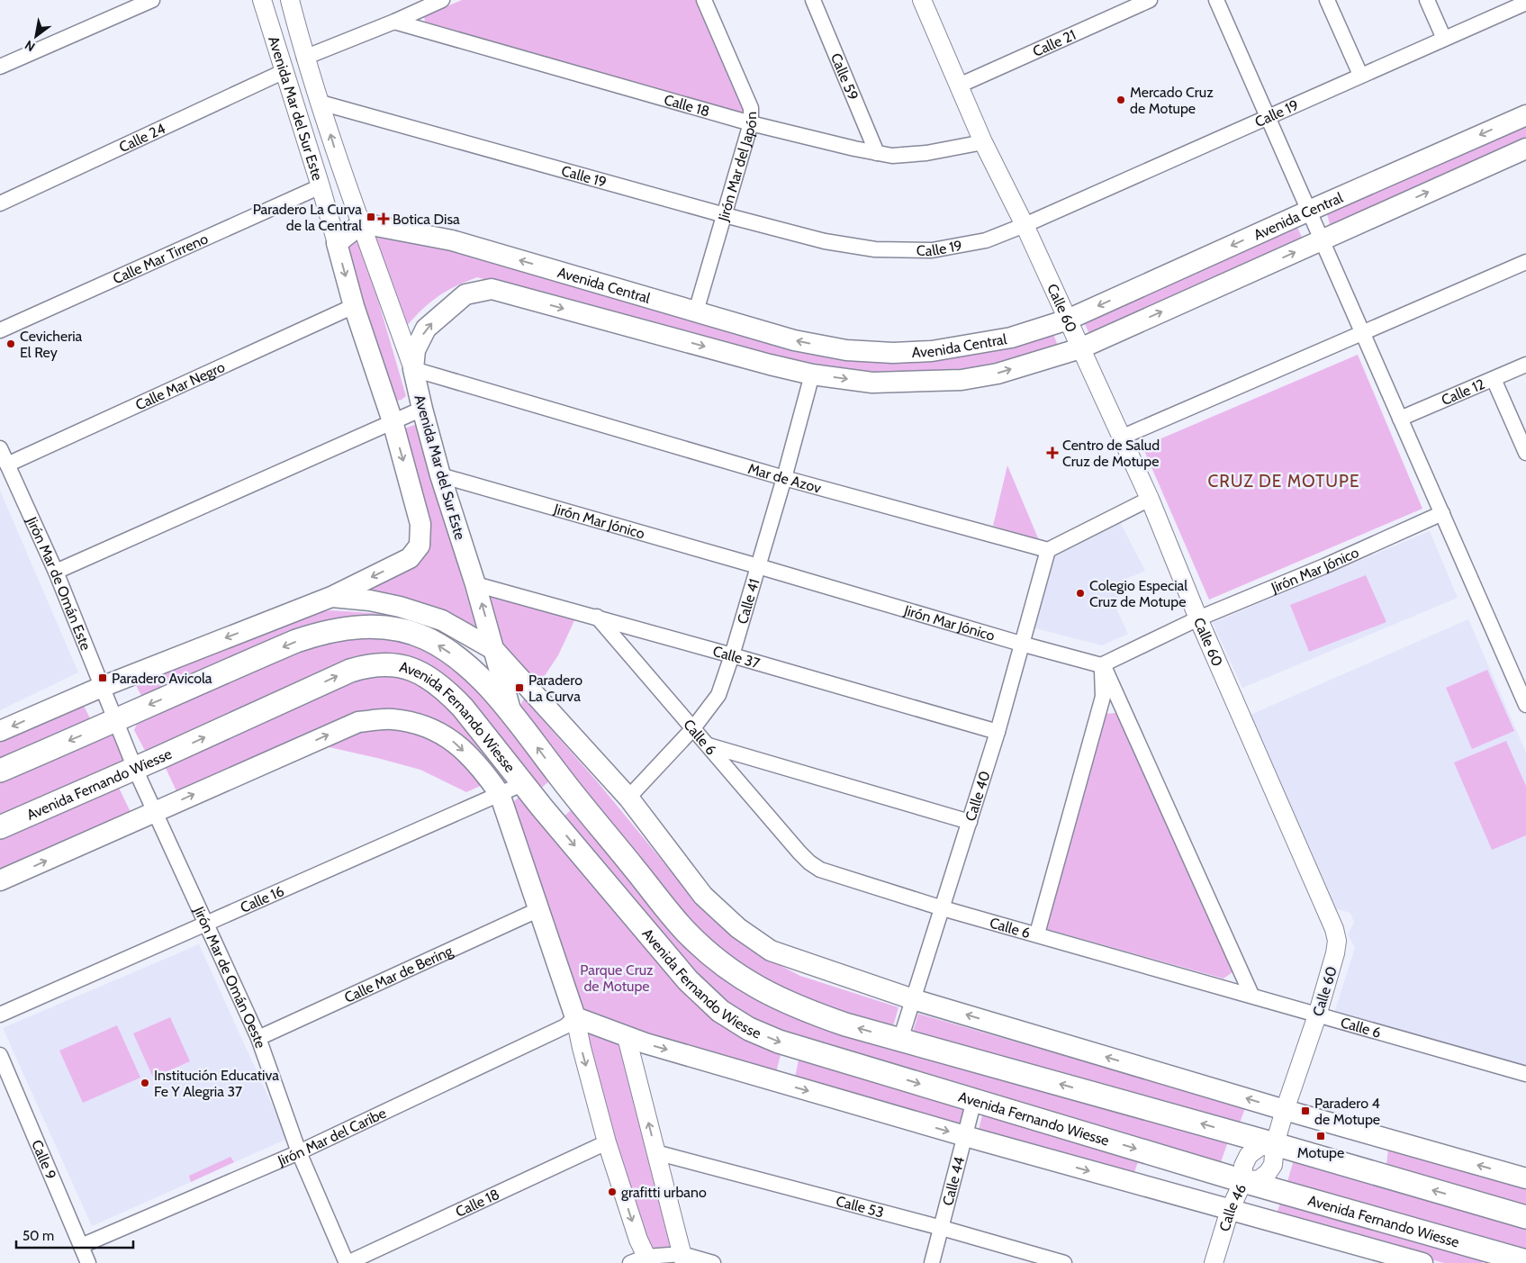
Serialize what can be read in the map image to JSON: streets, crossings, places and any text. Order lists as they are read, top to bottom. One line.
{"streets":{"main road":["Avenida Mar del Sur Este","Avenida Central","Avenida Fernando Wiesse"],"street":["Calle 21","Calle 59","Calle 18","Calle 19","Calle 24","Jirón Mar del Japón","Calle Mar Tirreno","Calle 60","Calle Mar Negro","Calle 12","Mar de Azov","Jirón Mar Jónico","Jirón Mar de Omán Este","Calle 41","Calle 37","Calle 6","Calle 40","Calle 16","Calle Mar de Bering","Jirón Mar de Omán Oeste","Jirón Mar del Caribe","Calle 9","Calle 44","Calle 53","Calle 46"]},"crossings":[["Calle 21","Calle 60"],["Calle 59","Calle 18"],["Calle 18","Jirón Mar del Japón"],["Calle 18","Calle 60"],["Calle 18","Jirón Mar de Omán Oeste"],["Avenida Mar del Sur Este","Calle 19"],["Avenida Mar del Sur Este","Calle 24"],["Avenida Mar del Sur Este","Avenida Central"],["Avenida Mar del Sur Este","Calle Mar Tirreno"],["Avenida Mar del Sur Este","Calle Mar Negro"],["Avenida Mar del Sur Este","Mar de Azov"],["Avenida Mar del Sur Este","Jirón Mar Jónico"],["Avenida Mar del Sur Este","Calle 37"],["Avenida Mar del Sur Este","Avenida Fernando Wiesse"],["Calle 19","Jirón Mar del Japón"],["Calle 19","Calle 60"],["Jirón Mar del Japón","Avenida Central"],["Avenida Central","Calle 60"],["Calle 60","Jirón Mar Jónico"],["Calle 60","Avenida Fernando Wiesse"],["Calle 60","Calle 6"],["Calle 60","Calle 46"],["Calle Mar Negro","Jirón Mar de Omán Este"],["Mar de Azov","Calle 41"],["Mar de Azov","Calle 40"],["Jirón Mar Jónico","Calle 41"],["Jirón Mar Jónico","Calle 40"],["Jirón Mar de Omán Este","Avenida Fernando Wiesse"],["Jirón Mar de Omán Este","Jirón Mar de Omán Oeste"],["Calle 41","Calle 37"],["Calle 41","Calle 6"],["Calle 37","Calle 6"],["Calle 37","Calle 40"],["Avenida Fernando Wiesse","Calle 40"],["Avenida Fernando Wiesse","Calle 16"],["Avenida Fernando Wiesse","Calle Mar de Bering"],["Avenida Fernando Wiesse","Jirón Mar de Omán Oeste"],["Avenida Fernando Wiesse","Jirón Mar del Caribe"],["Avenida Fernando Wiesse","Calle 44"],["Avenida Fernando Wiesse","Calle 46"],["Calle 6","Calle 40"],["Calle 16","Jirón Mar de Omán Oeste"],["Calle Mar de Bering","Jirón Mar de Omán Oeste"],["Jirón Mar de Omán Oeste","Jirón Mar del Caribe"],["Jirón Mar del Caribe","Calle 9"],["Calle 44","Calle 53"]],"districts":["CRUZ DE MOTUPE"],"parks":["Parque Cruz de Motupe"],"places":{"other":["Mercado Cruz de Motupe","Cevicheria El Rey","Colegio Especial Cruz de Motupe","Institución Educativa Fe Y Alegria 37","grafitti urbano"],"transit":["Paradero La Curva de la Central","Paradero Avicola","Paradero La Curva","Paradero 4 de Motupe","Motupe"],"health":["Botica Disa","Centro de Salud Cruz de Motupe"]},"scale_bar":"50 m","north":"bottom left"}
